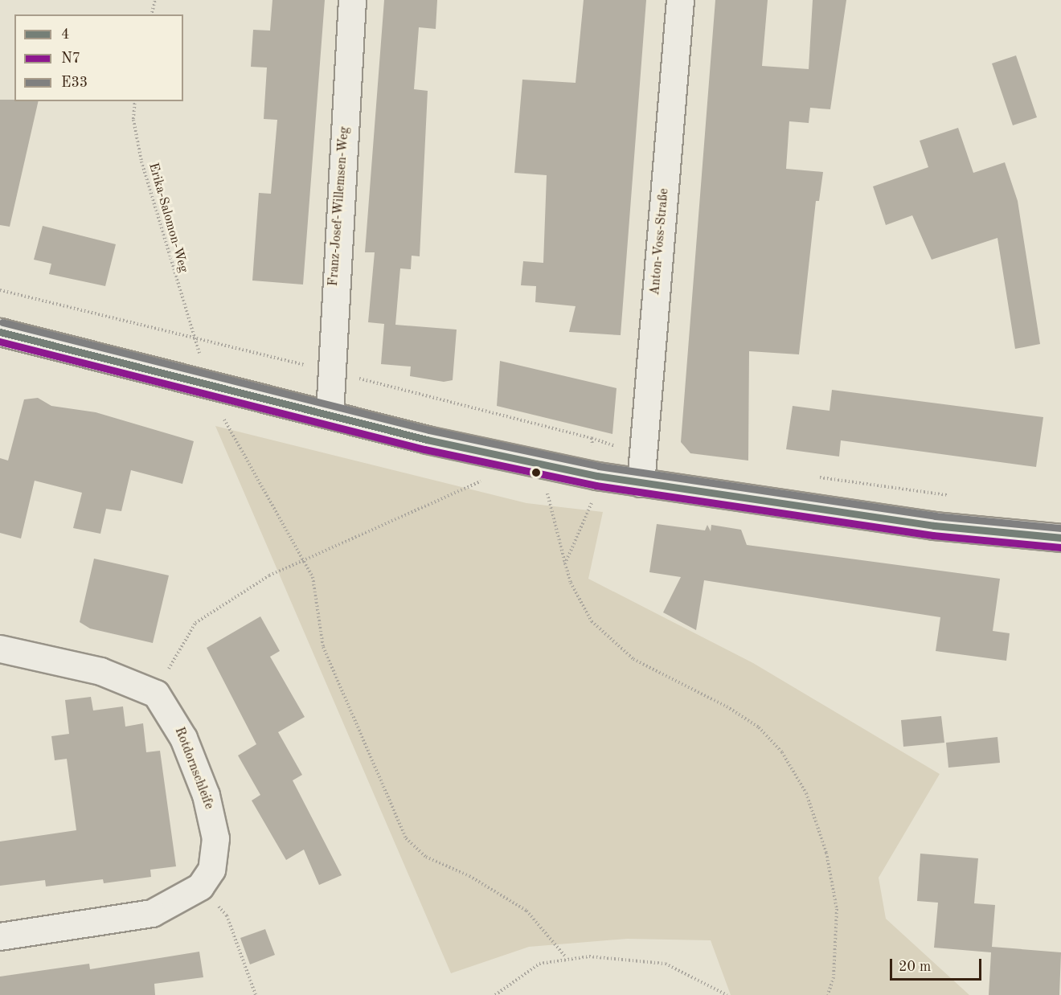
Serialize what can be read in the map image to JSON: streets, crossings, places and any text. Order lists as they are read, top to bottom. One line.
{"streets":{"street":["Franz-Josef-Willemsen-Weg","Anton-Voss-Straße","Rotdornschleife"],"path":["Erika-Salomon-Weg"]},"lines":["transit line E33","transit line 4","transit line N7"],"legend":["4","N7","E33"],"scale_bar":"20 m"}
